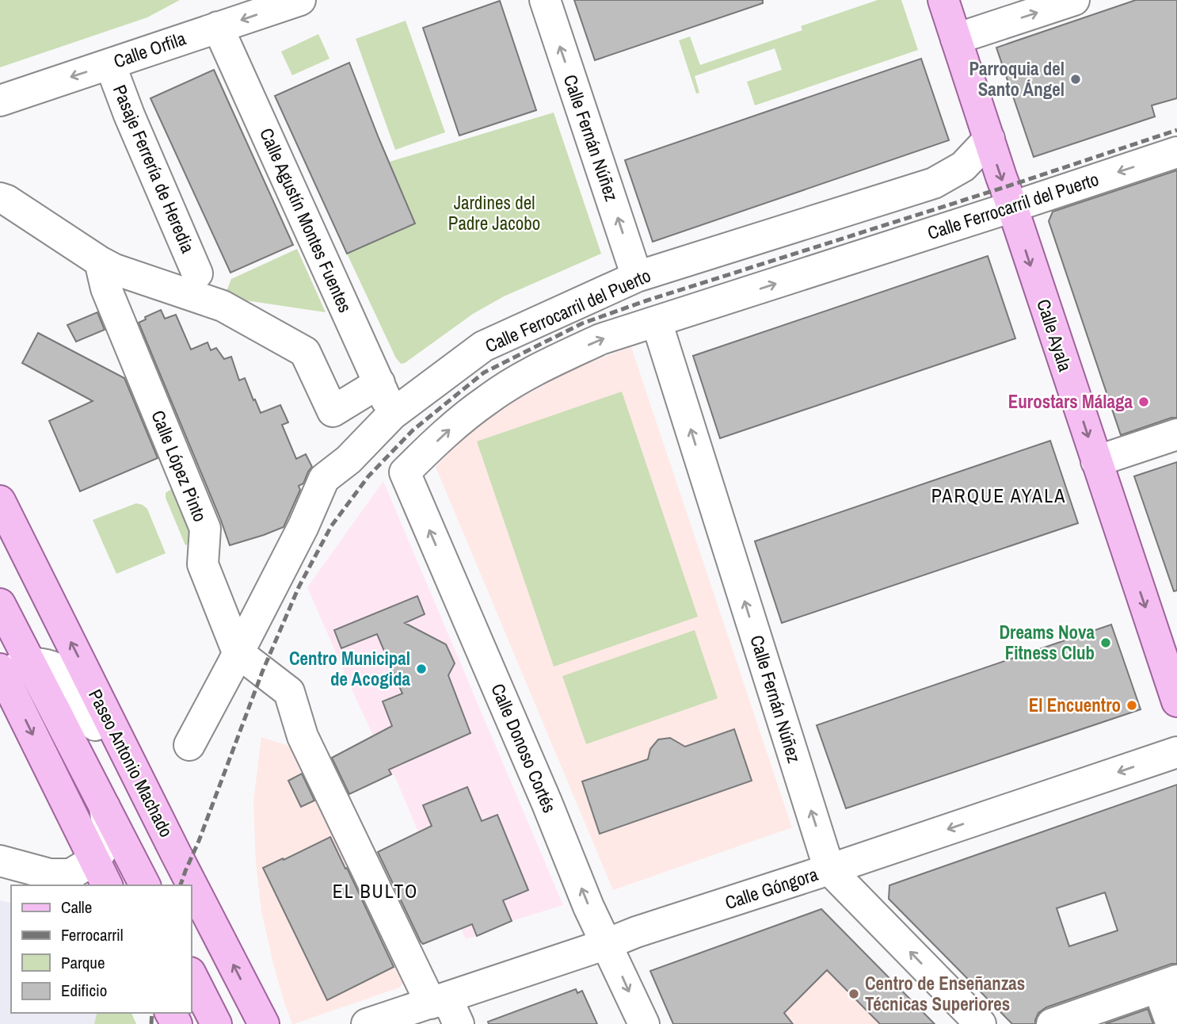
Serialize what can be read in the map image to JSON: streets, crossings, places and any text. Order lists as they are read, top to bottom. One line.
{"streets":{"main road":["Calle Ayala","Paseo Antonio Machado"],"street":["Calle Orfila","Calle Fernán Núñez","Pasaje Ferrería de Heredia","Calle Ferrocarril del Puerto","Calle Agustín Montes Fuentes","Calle López Pinto","Calle Donoso Cortés","Calle Góngora"]},"crossings":[["Calle Orfila","Pasaje Ferrería de Heredia"],["Calle Orfila","Calle Agustín Montes Fuentes"],["Calle Fernán Núñez","Calle Ferrocarril del Puerto"],["Calle Fernán Núñez","Calle Góngora"],["Calle Ferrocarril del Puerto","Calle Agustín Montes Fuentes"],["Calle Ferrocarril del Puerto","Calle Ayala"],["Calle Ferrocarril del Puerto","Calle López Pinto"],["Calle Ferrocarril del Puerto","Calle Donoso Cortés"],["Calle Donoso Cortés","Calle Góngora"]],"one_way":["Calle Orfila","Calle Fernán Núñez","Calle Ayala"],"districts":["PARQUE AYALA","EL BULTO"],"parks":["Jardines del Padre Jacobo"],"places":["Parroquia del Santo Ángel","Eurostars Málaga","Dreams Nova Fitness Club","Centro Municipal de Acogida","El Encuentro","Centro de Enseñanzas Técnicas Superiores"],"legend":["Calle","Ferrocarril","Parque","Edificio"]}
